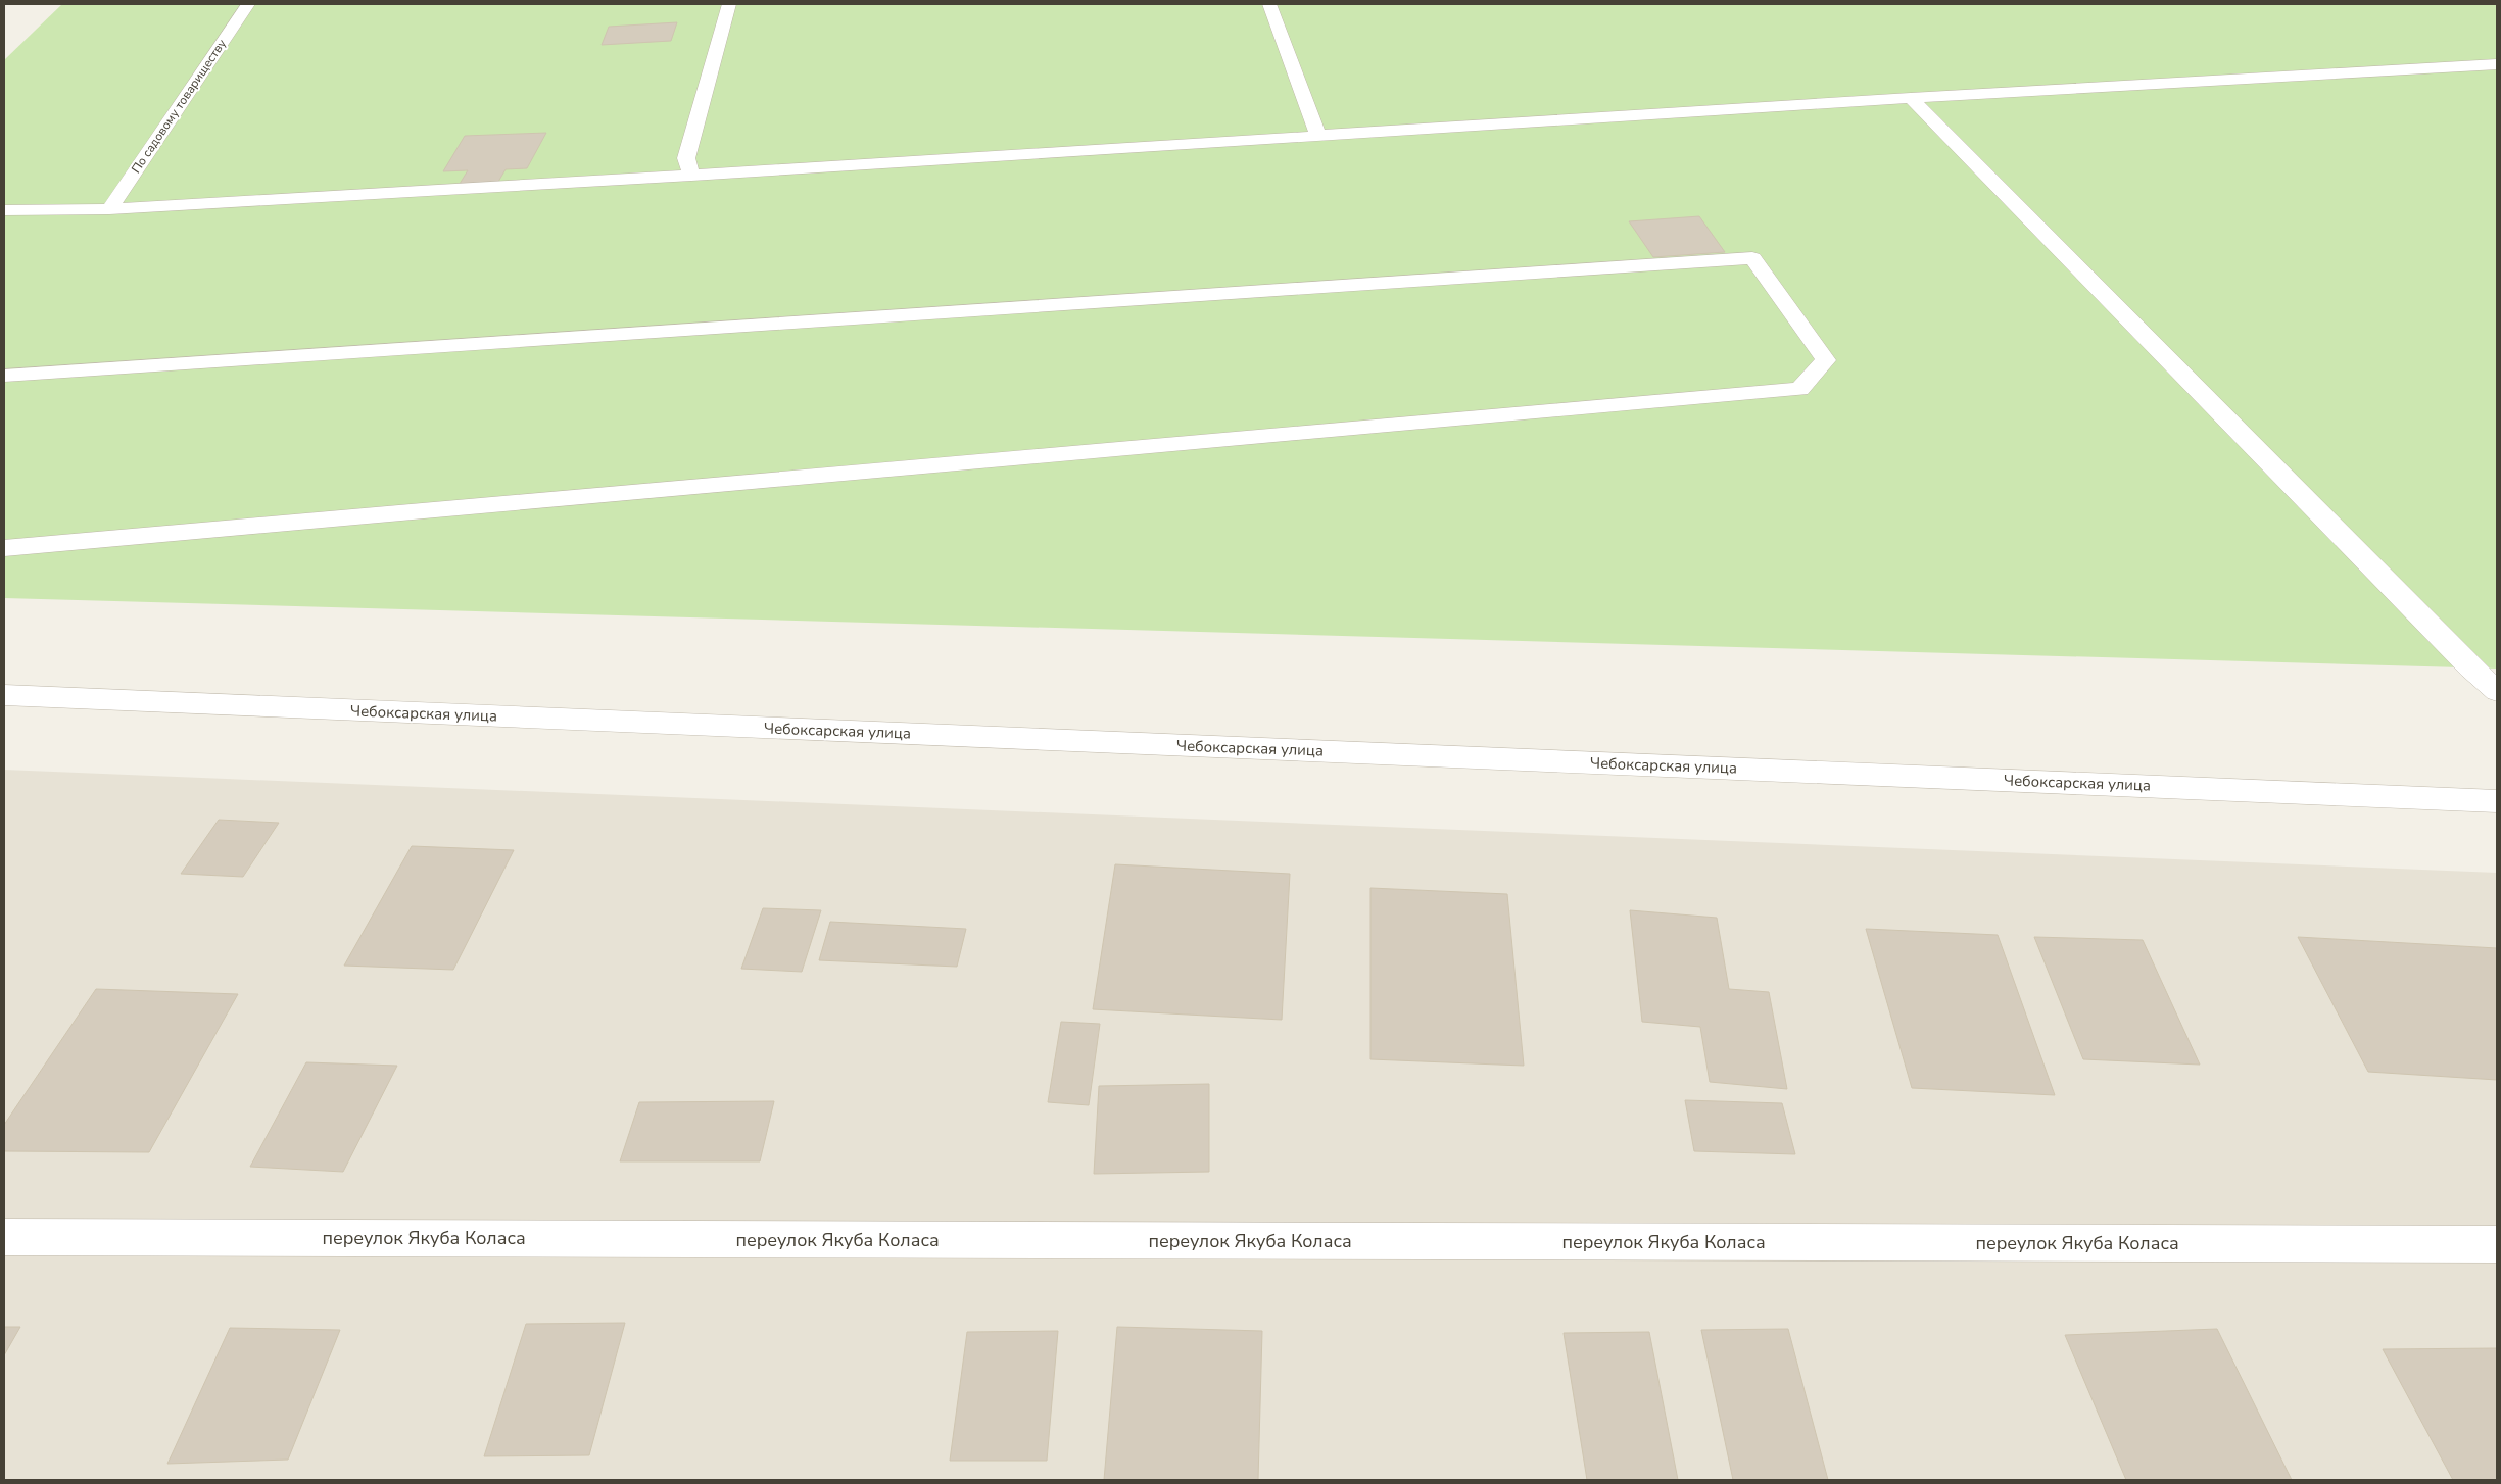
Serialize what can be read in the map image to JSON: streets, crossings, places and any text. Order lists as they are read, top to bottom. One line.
{"streets":{"street":["По садовому товариществу","Чебоксарская улица","переулок Якуба Коласа"]}}
